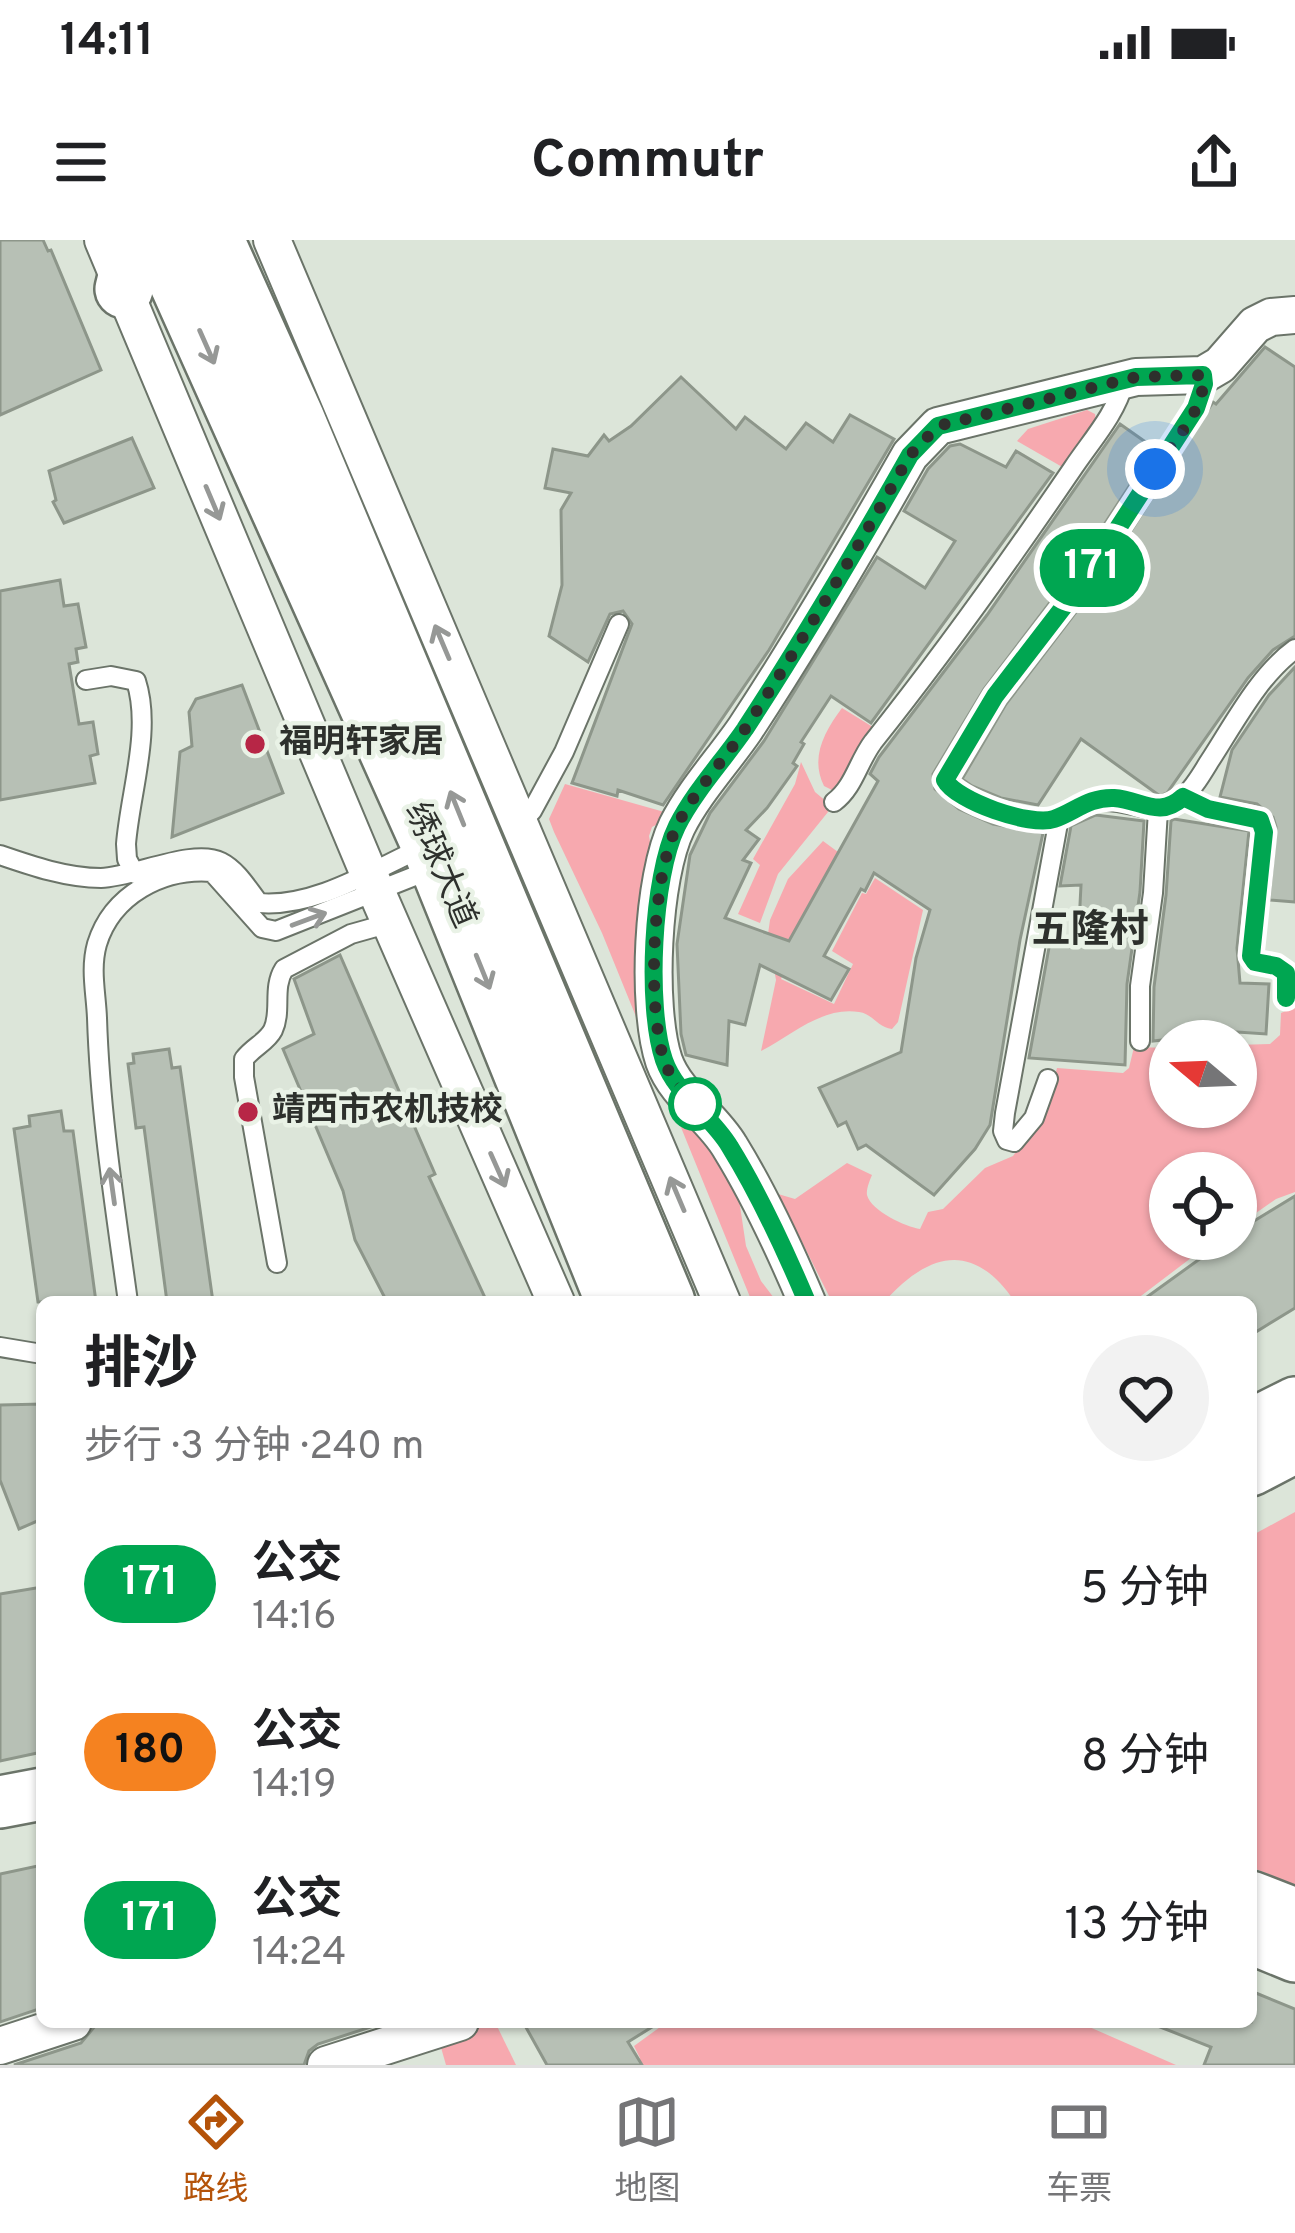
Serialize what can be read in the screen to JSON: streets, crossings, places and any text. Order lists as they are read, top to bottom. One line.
{"streets":{"main road":["绣球大道"]},"districts":["五隆村"],"places":["福明轩家居","靖西市农机技校"],"lines":["bus line 171"],"north":"left","page":{"status":"14:11","header":"Commutr","on_map":"171","heading":["排沙","步行 · 3 分钟 · 240 m"],"list":[{"mark":"171","name":"公交","note":"14:16","value":"5 分钟"},{"mark":"180","name":"公交","note":"14:19","value":"8 分钟"},{"mark":"171","name":"公交","note":"14:24","value":"13 分钟"}],"tabs":["路线","地图","车票"]}}
